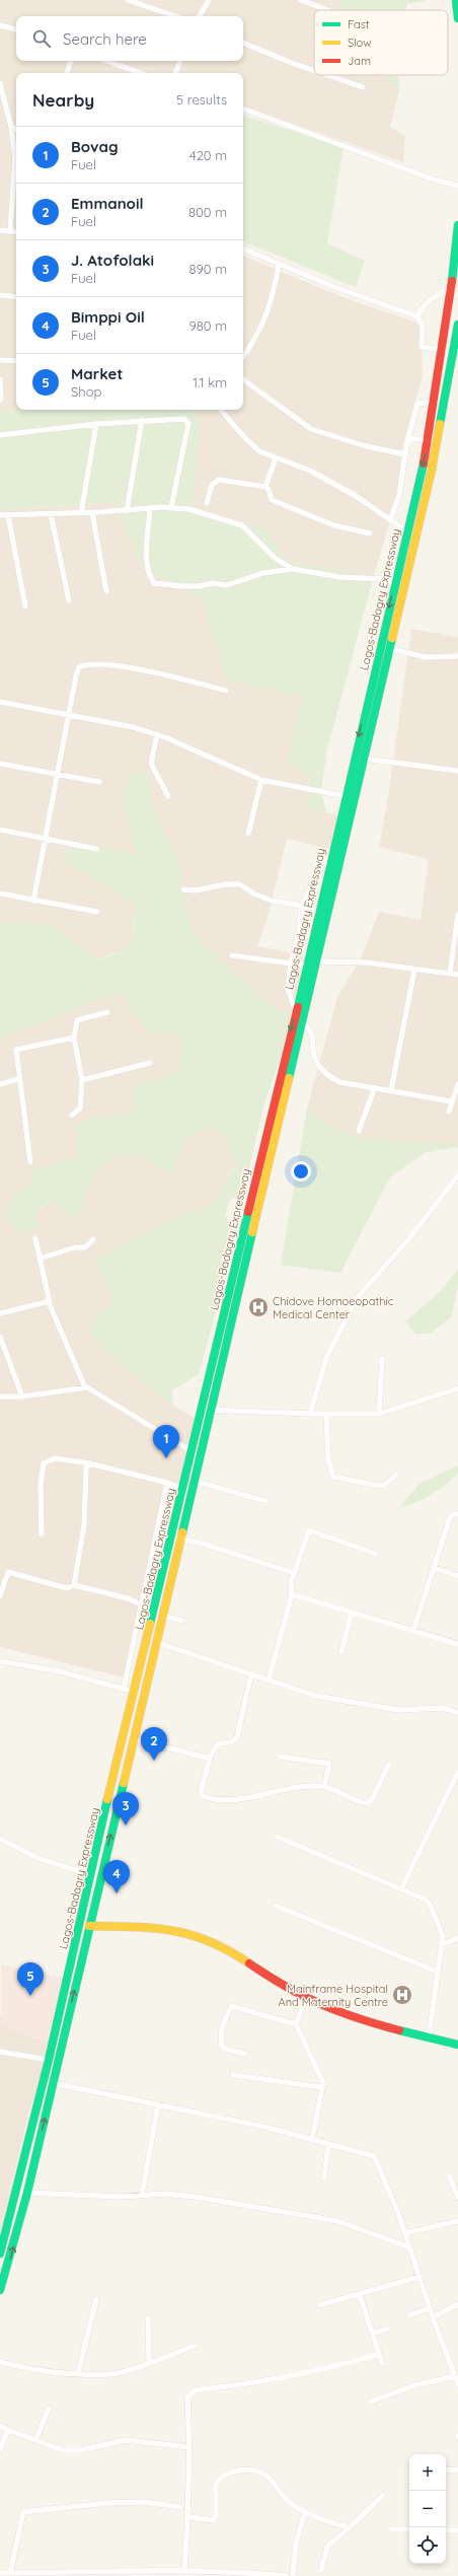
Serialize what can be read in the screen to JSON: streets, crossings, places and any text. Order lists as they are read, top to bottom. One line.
{"streets":{"main road":["Lagos-Badagry Expressway"]},"places":{"hospital":["Chidove Homoeopathic Medical Center","Mainframe Hospital And Maternity Centre"]},"legend":["Fast","Slow","Jam"],"page":{"search":"Search here","heading":["Nearby","5 results"],"list":[{"mark":"1","name":"Bovag","note":"Fuel","value":"420 m"},{"mark":"2","name":"Emmanoil","note":"Fuel","value":"800 m"},{"mark":"3","name":"J. Atofolaki","note":"Fuel","value":"890 m"},{"mark":"4","name":"Bimppi Oil","note":"Fuel","value":"980 m"},{"mark":"5","name":"Market","note":"Shop","value":"1.1 km"}],"pins":["1","2","3","4","5"],"map_buttons":["+","−"]}}
